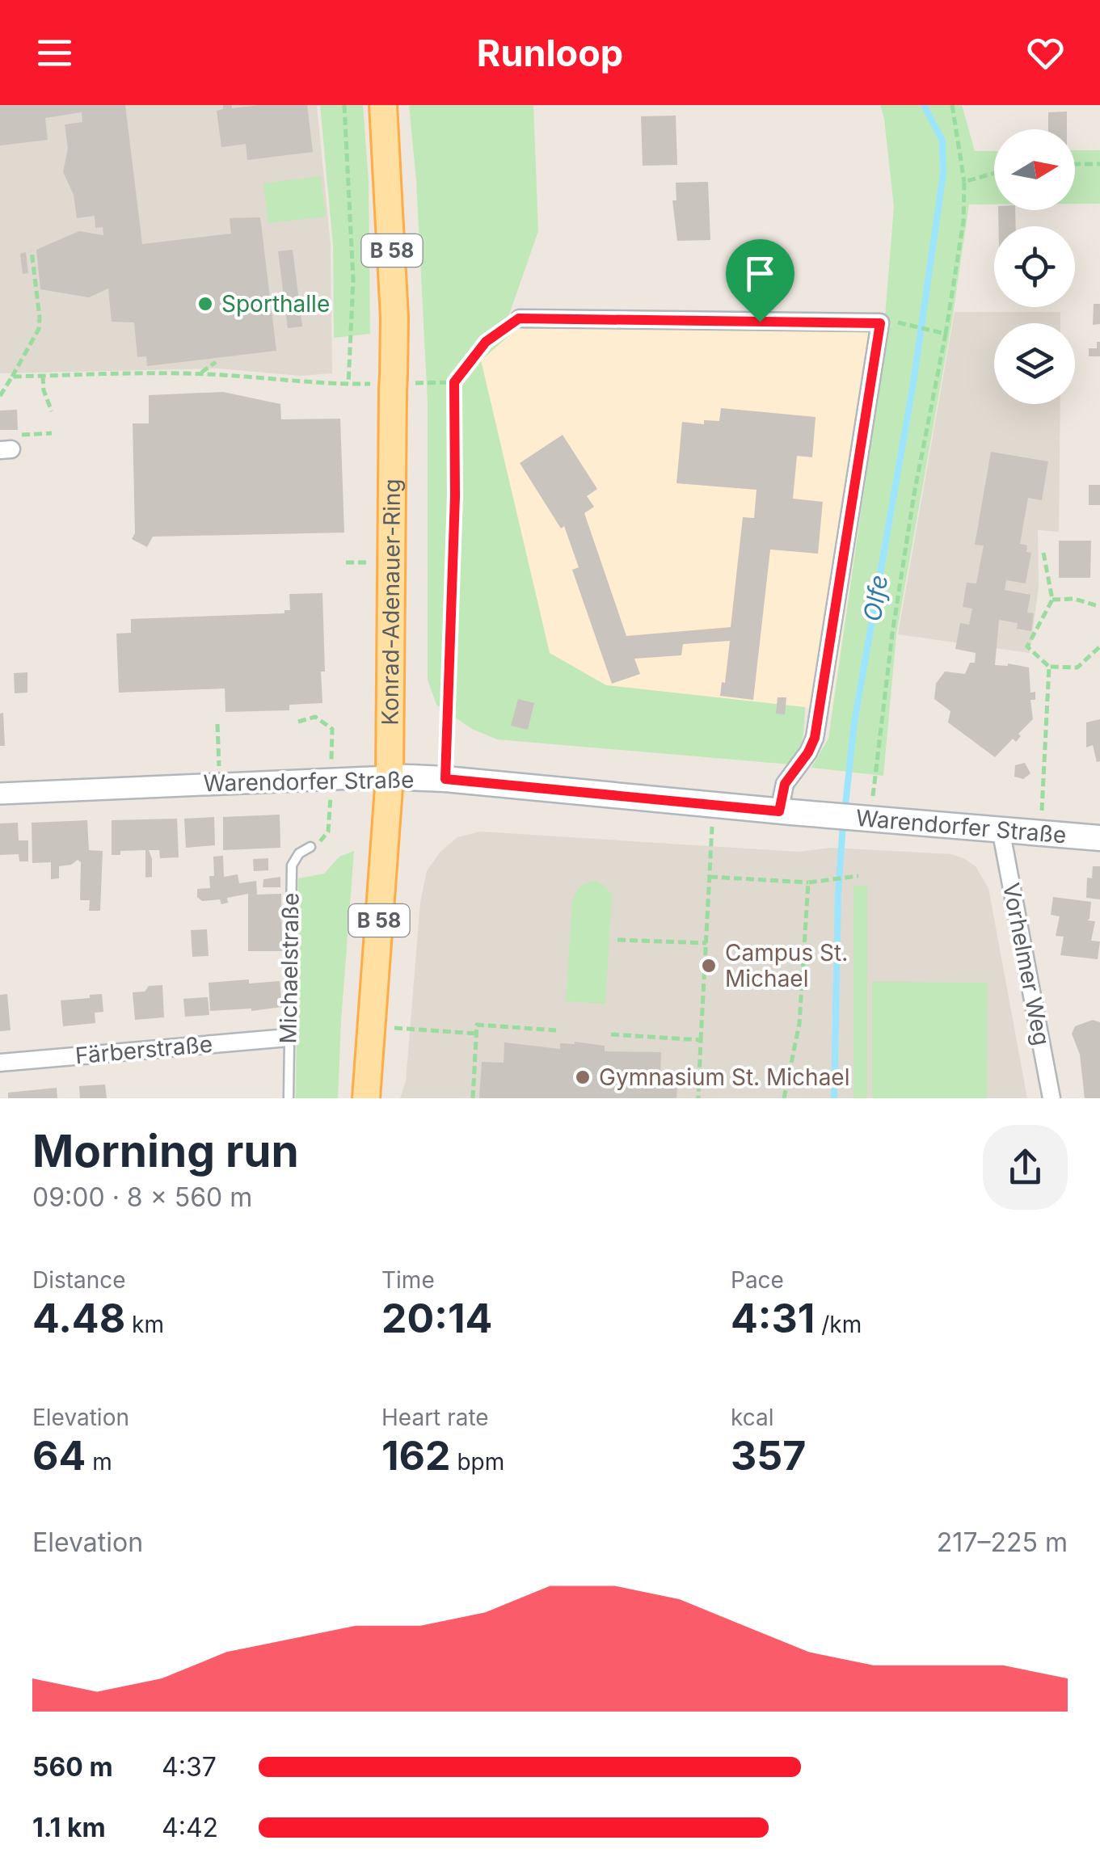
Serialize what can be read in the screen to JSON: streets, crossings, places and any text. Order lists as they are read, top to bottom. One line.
{"streets":{"main road":["B 58","Konrad-Adenauer-Ring","Warendorfer Straße"],"street":["Vorhelmer Weg","Färberstraße"],"lane":["Michaelstraße"]},"crossings":[["Konrad-Adenauer-Ring","Warendorfer Straße"],["Warendorfer Straße","Vorhelmer Weg"],["Michaelstraße","Färberstraße"]],"water":["Olfe"],"places":["Sporthalle","Campus St. Michael","Gymnasium St. Michael"],"north":"right","page":{"header":"Runloop","heading":["Morning run","09:00 · 8 × 560 m"],"stats":[["Distance","4.48 km"],["Time","20:14"],["Pace","4:31 /km"],["Elevation","64 m"],["Heart rate","162 bpm"],["kcal","357"]],"chart":["Elevation","217–225 m"],"list":[{"name":"560 m","note":"4:37"},{"name":"1.1 km","note":"4:42"}]}}
